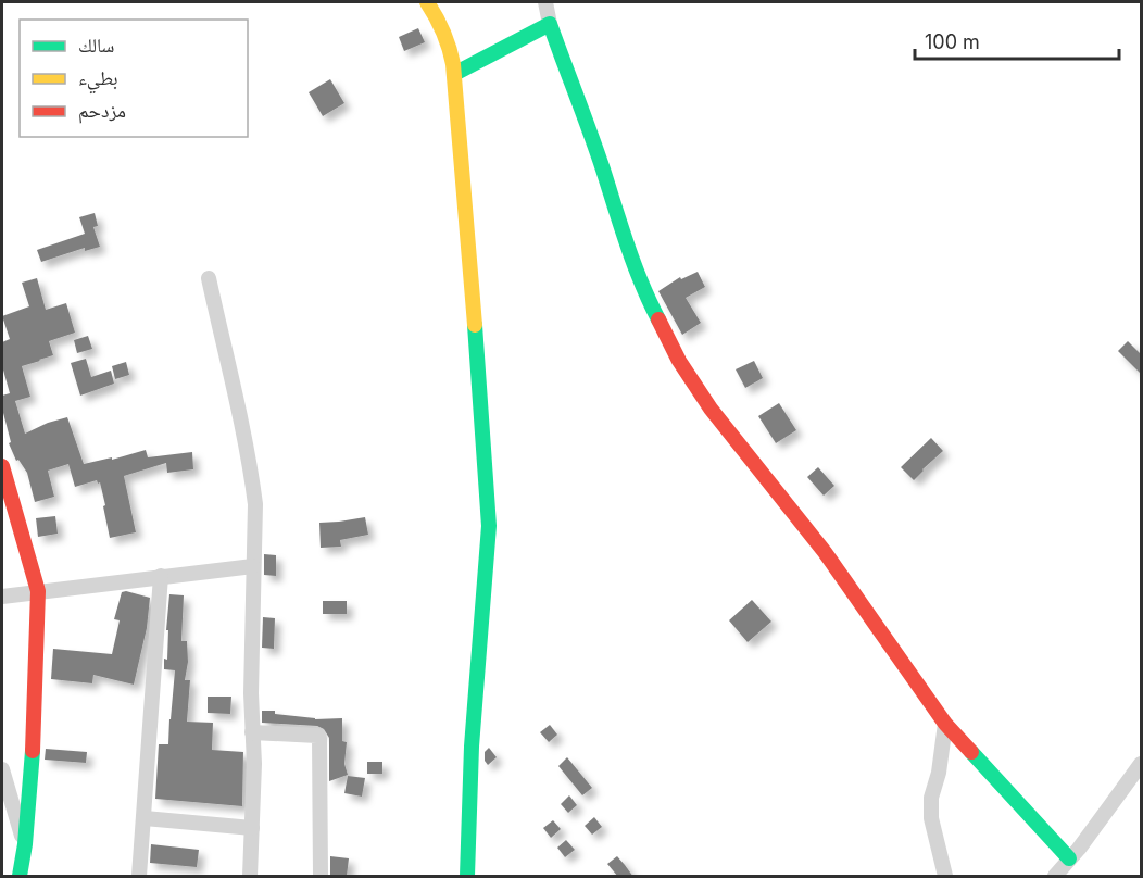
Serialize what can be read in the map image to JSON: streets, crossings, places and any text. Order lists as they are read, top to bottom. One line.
{"legend":["سالك","بطيء","مزدحم"],"scale_bar":"100 m"}
